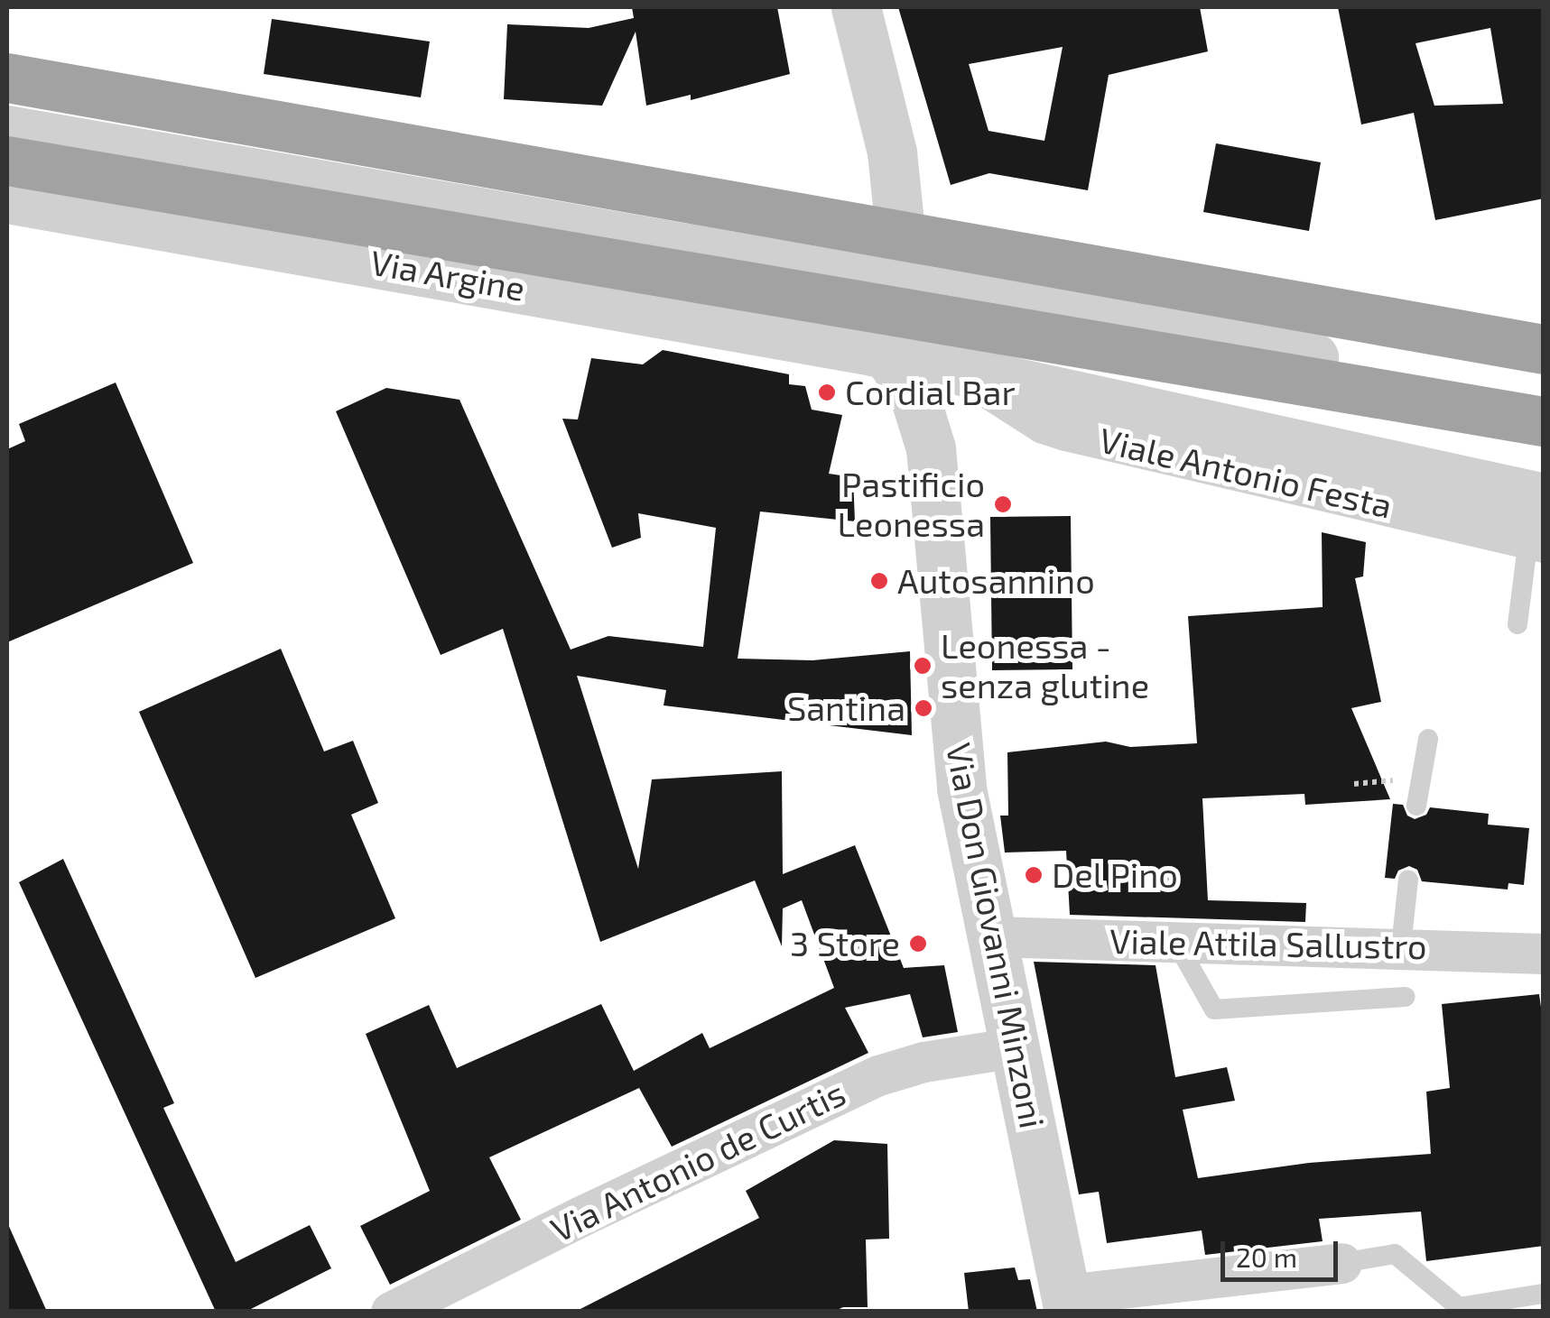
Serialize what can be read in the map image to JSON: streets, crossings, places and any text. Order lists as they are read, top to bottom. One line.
{"streets":{"street":["Via Argine","Via Don Giovanni Minzoni","Viale Attila Sallustro","Via Antonio de Curtis"]},"crossings":[["Via Argine","Via Don Giovanni Minzoni"],["Via Don Giovanni Minzoni","Viale Attila Sallustro"],["Via Don Giovanni Minzoni","Via Antonio de Curtis"]],"places":["Cordial Bar","Pastificio Leonessa","Autosannino","Leonessa - senza glutine","Santina","Del Pino","3 Store"],"scale_bar":"20 m"}
